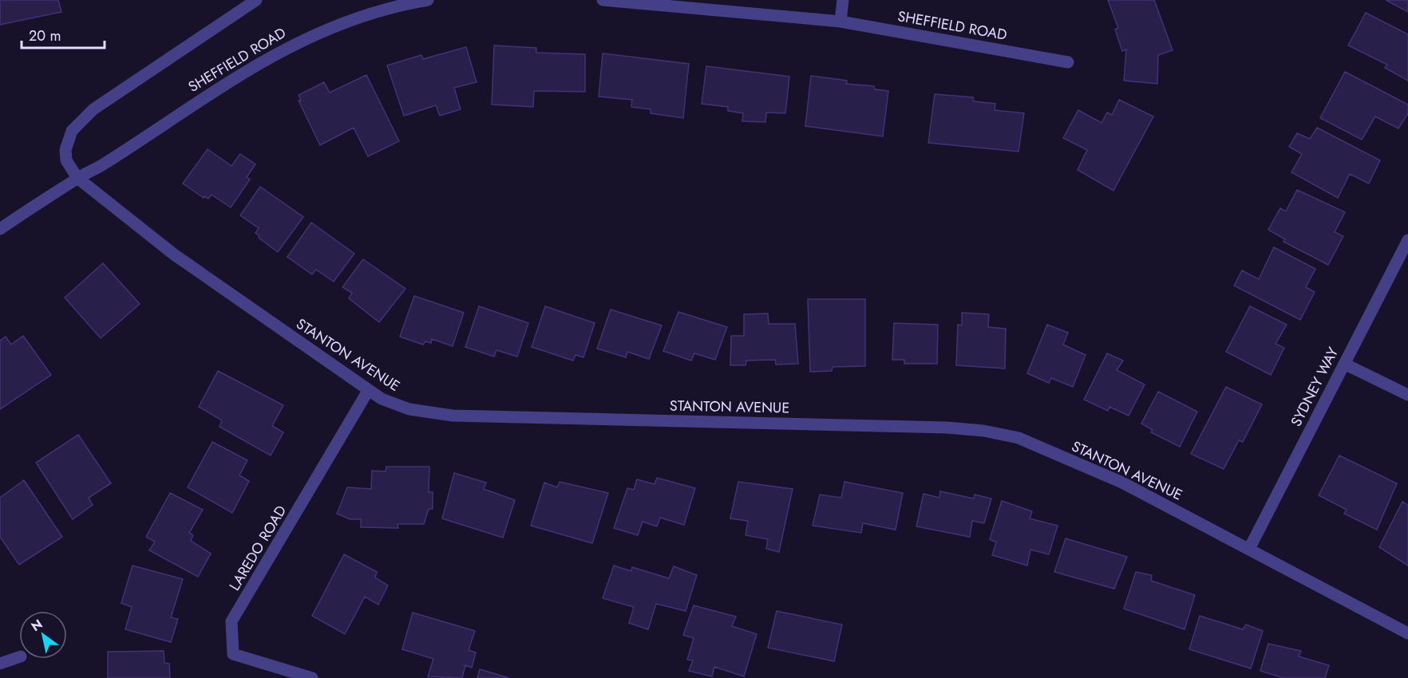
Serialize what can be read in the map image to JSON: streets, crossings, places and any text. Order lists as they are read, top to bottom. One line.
{"streets":{"street":["SHEFFIELD ROAD","STANTON AVENUE","SYDNEY WAY","LAREDO ROAD"]},"crossings":[["SHEFFIELD ROAD","STANTON AVENUE"],["STANTON AVENUE","SYDNEY WAY"],["STANTON AVENUE","LAREDO ROAD"]],"scale_bar":"20 m","north":"top left"}
